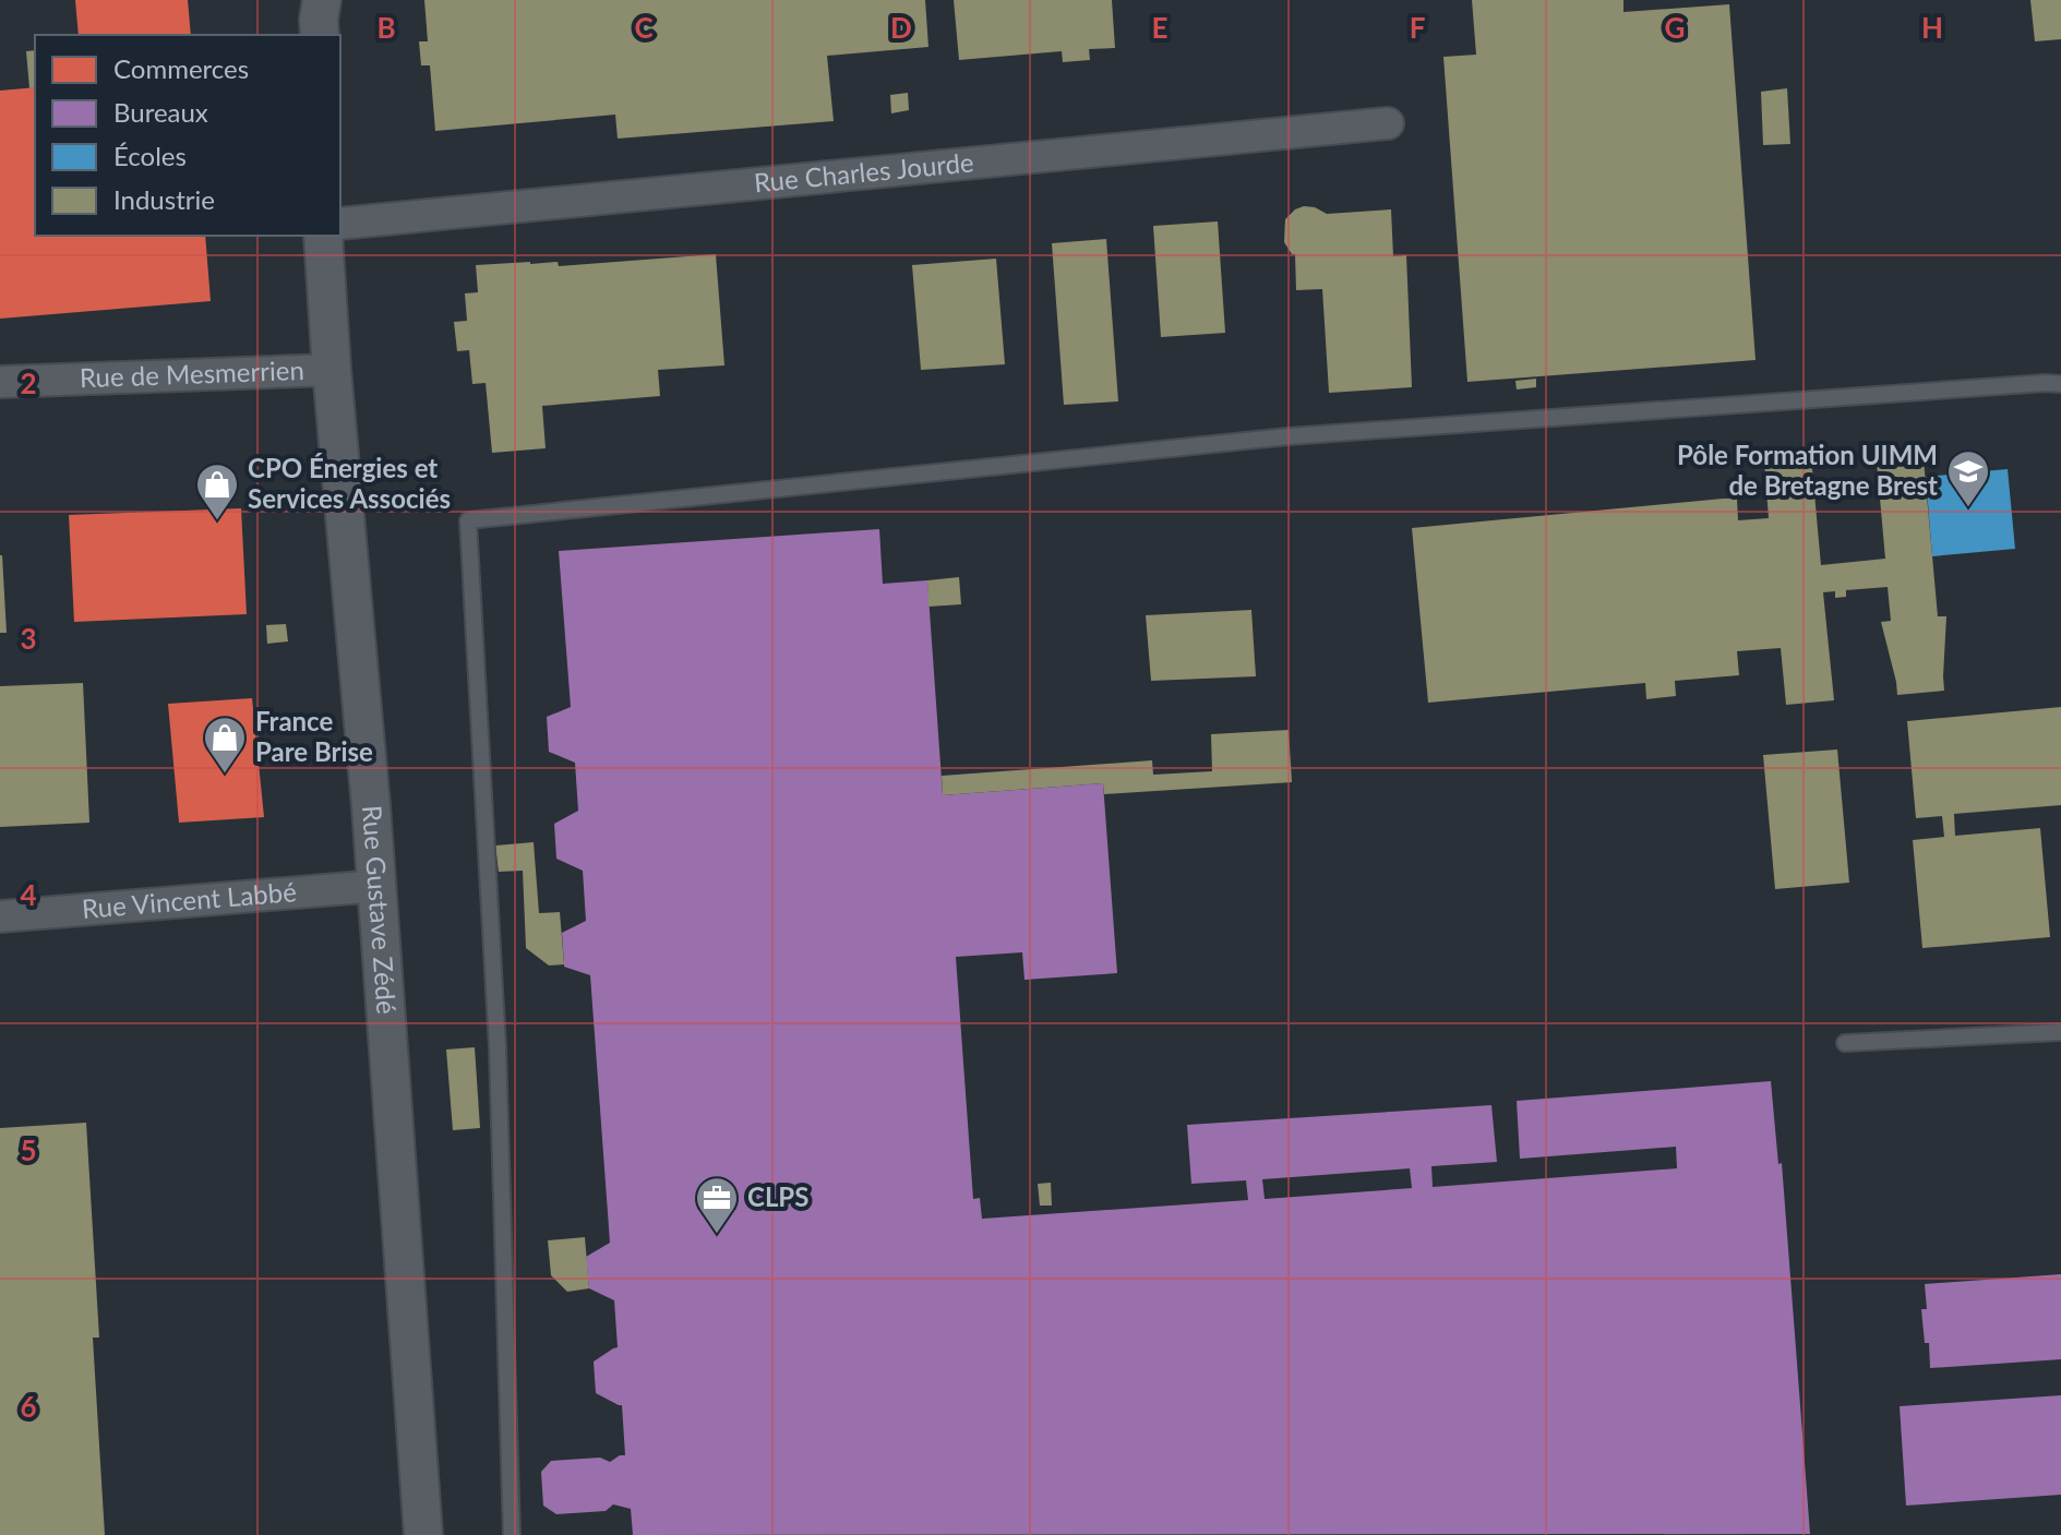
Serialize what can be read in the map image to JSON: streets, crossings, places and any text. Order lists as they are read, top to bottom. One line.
{"streets":{"street":["Rue Charles Jourde","Rue de Mesmerrien","Rue Vincent Labbé","Rue Gustave Zédé"]},"crossings":[["Rue de Mesmerrien","Rue Gustave Zédé"],["Rue Vincent Labbé","Rue Gustave Zédé"]],"places":{"school or university":["Pôle Formation UIMM de Bretagne Brest"],"shop":["CPO Énergies et Services Associés","France Pare Brise"],"office":["CLPS"]},"legend":["Commerces","Bureaux","Écoles","Industrie"],"grid":{"columns":["B","C","D","E","F","G","H"],"rows":["2","3","4","5","6"]}}
